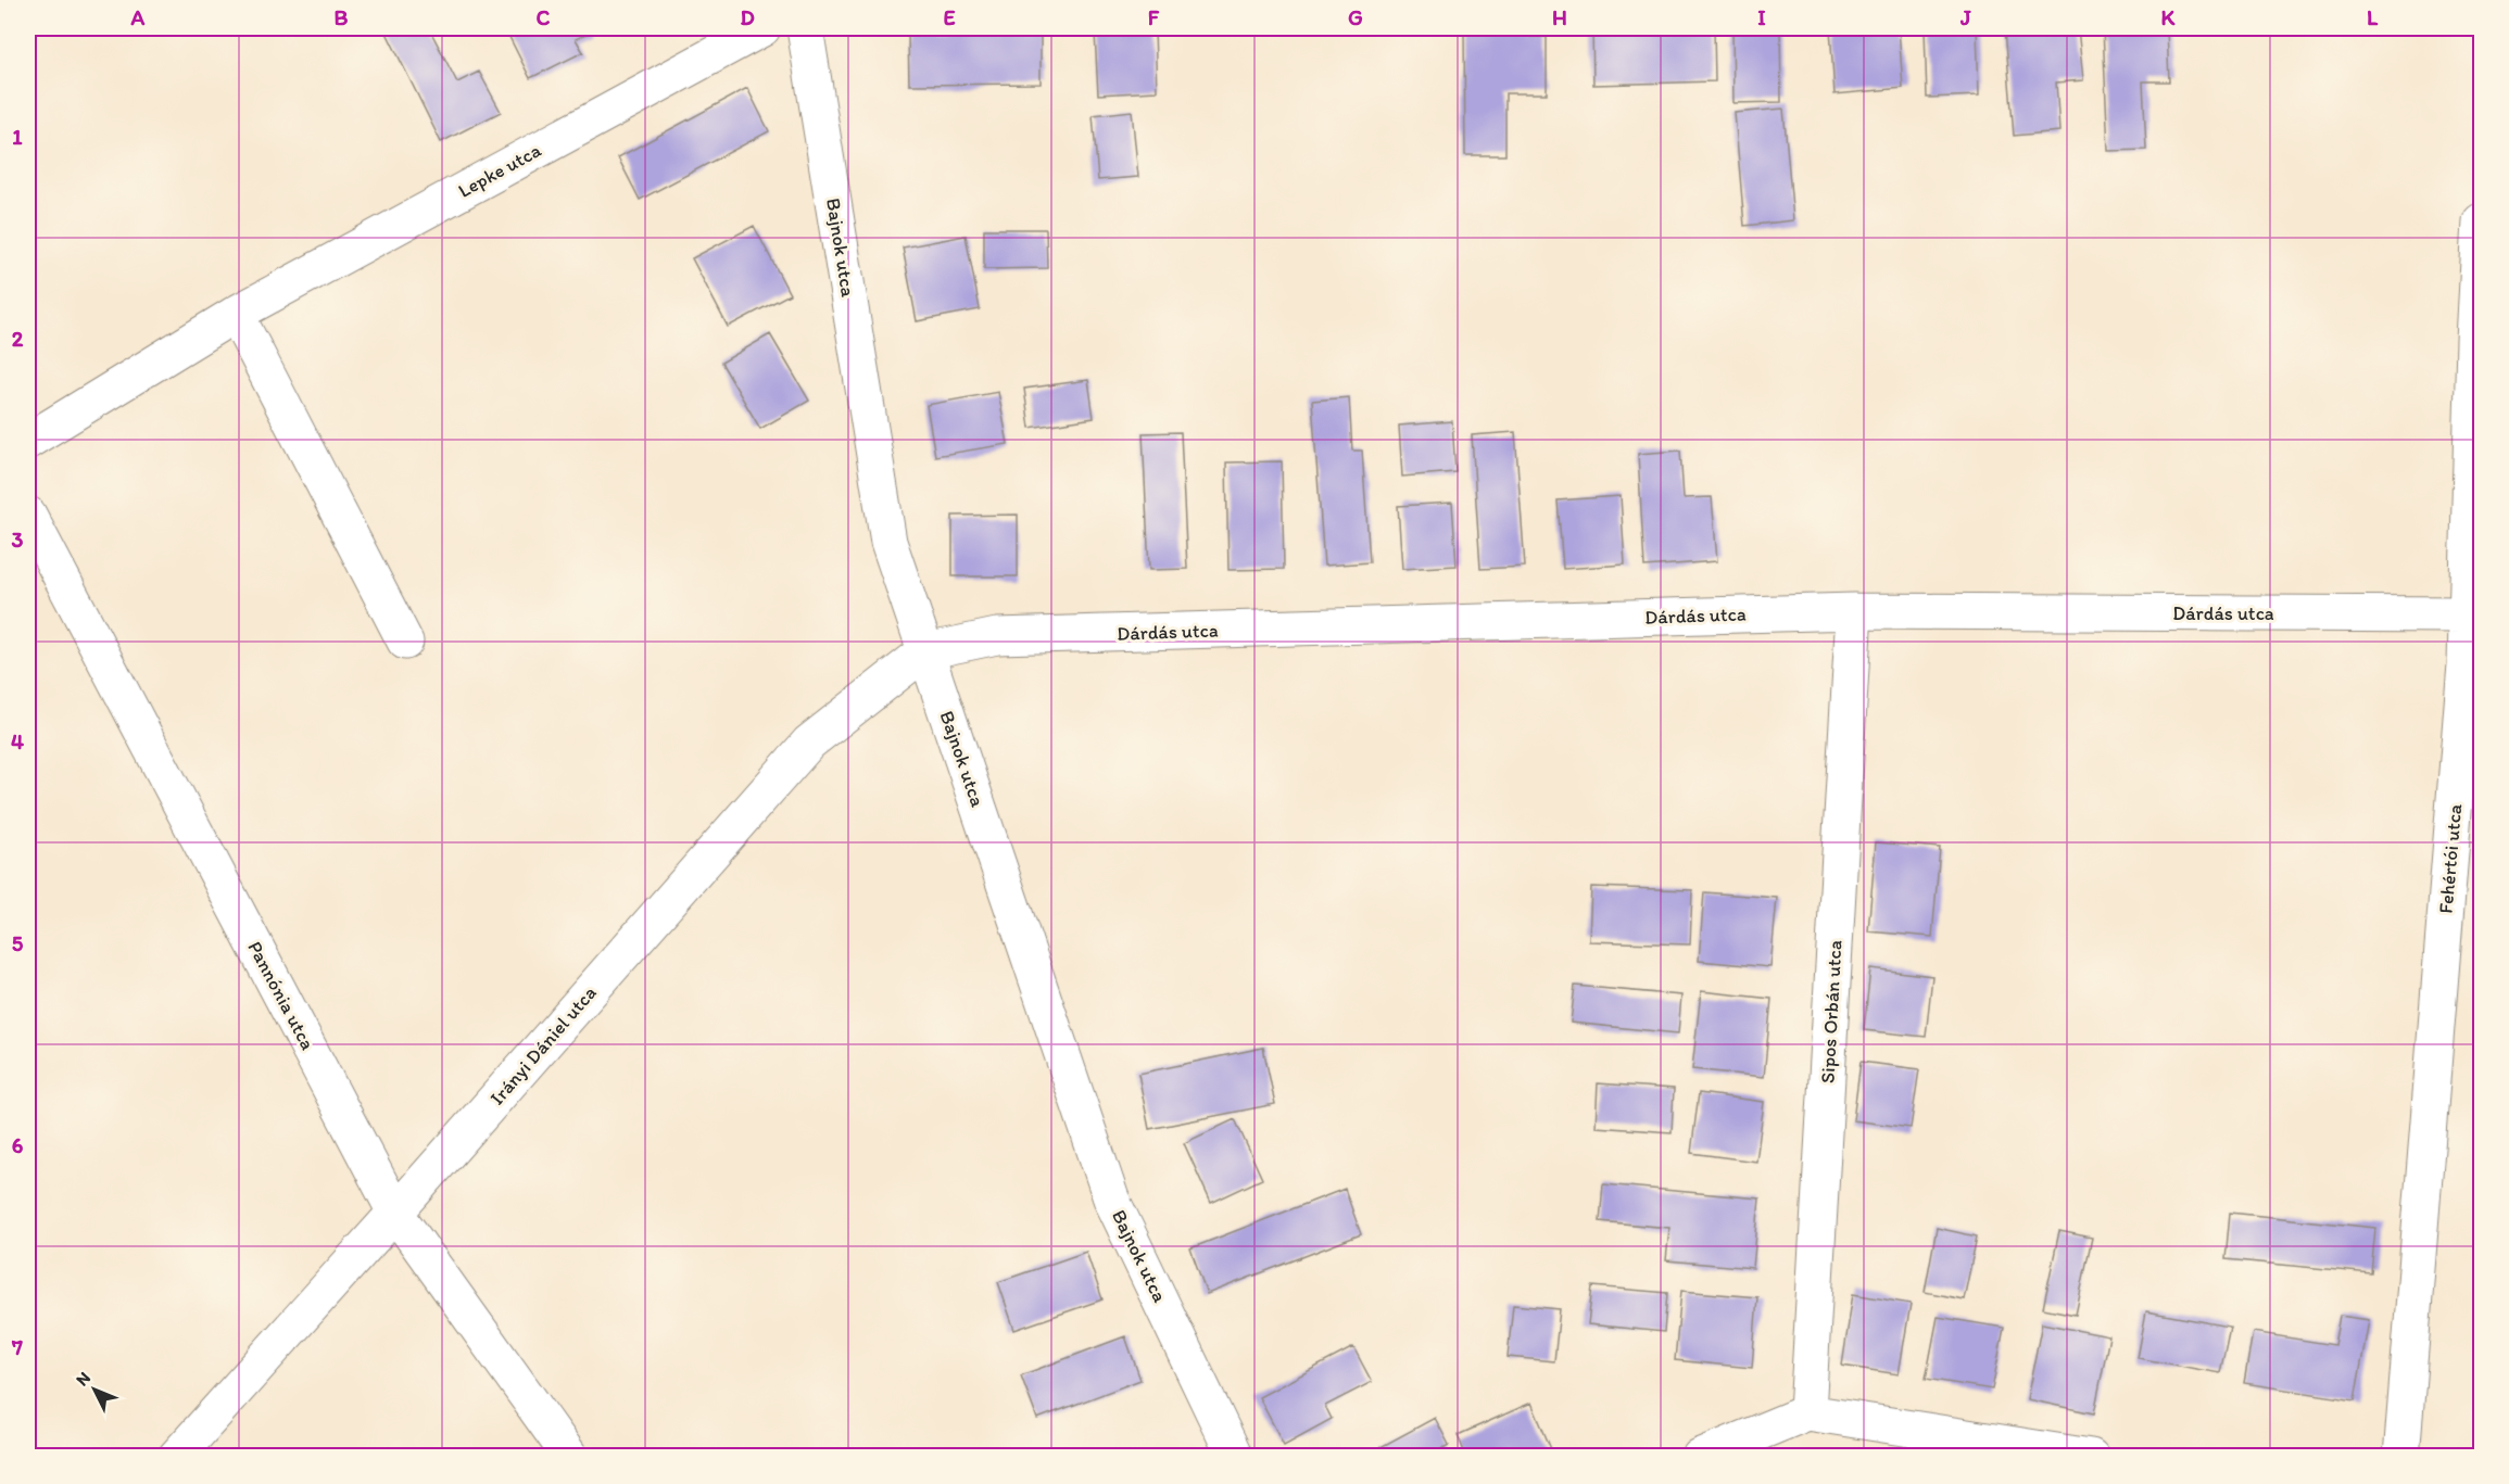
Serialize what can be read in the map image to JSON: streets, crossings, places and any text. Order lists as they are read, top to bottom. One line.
{"streets":{"street":["Lepke utca","Bajnok utca","Dárdás utca","Fehértói utca","Pannónia utca","Sipos Orbán utca","Irányi Dániel utca"]},"crossings":[["Bajnok utca","Dárdás utca"],["Bajnok utca","Irányi Dániel utca"],["Dárdás utca","Fehértói utca"],["Dárdás utca","Sipos Orbán utca"],["Dárdás utca","Irányi Dániel utca"],["Pannónia utca","Irányi Dániel utca"]],"north":"top left","grid":{"columns":["A","B","C","D","E","F","G","H","I","J","K","L"],"rows":["1","2","3","4","5","6","7"]}}
